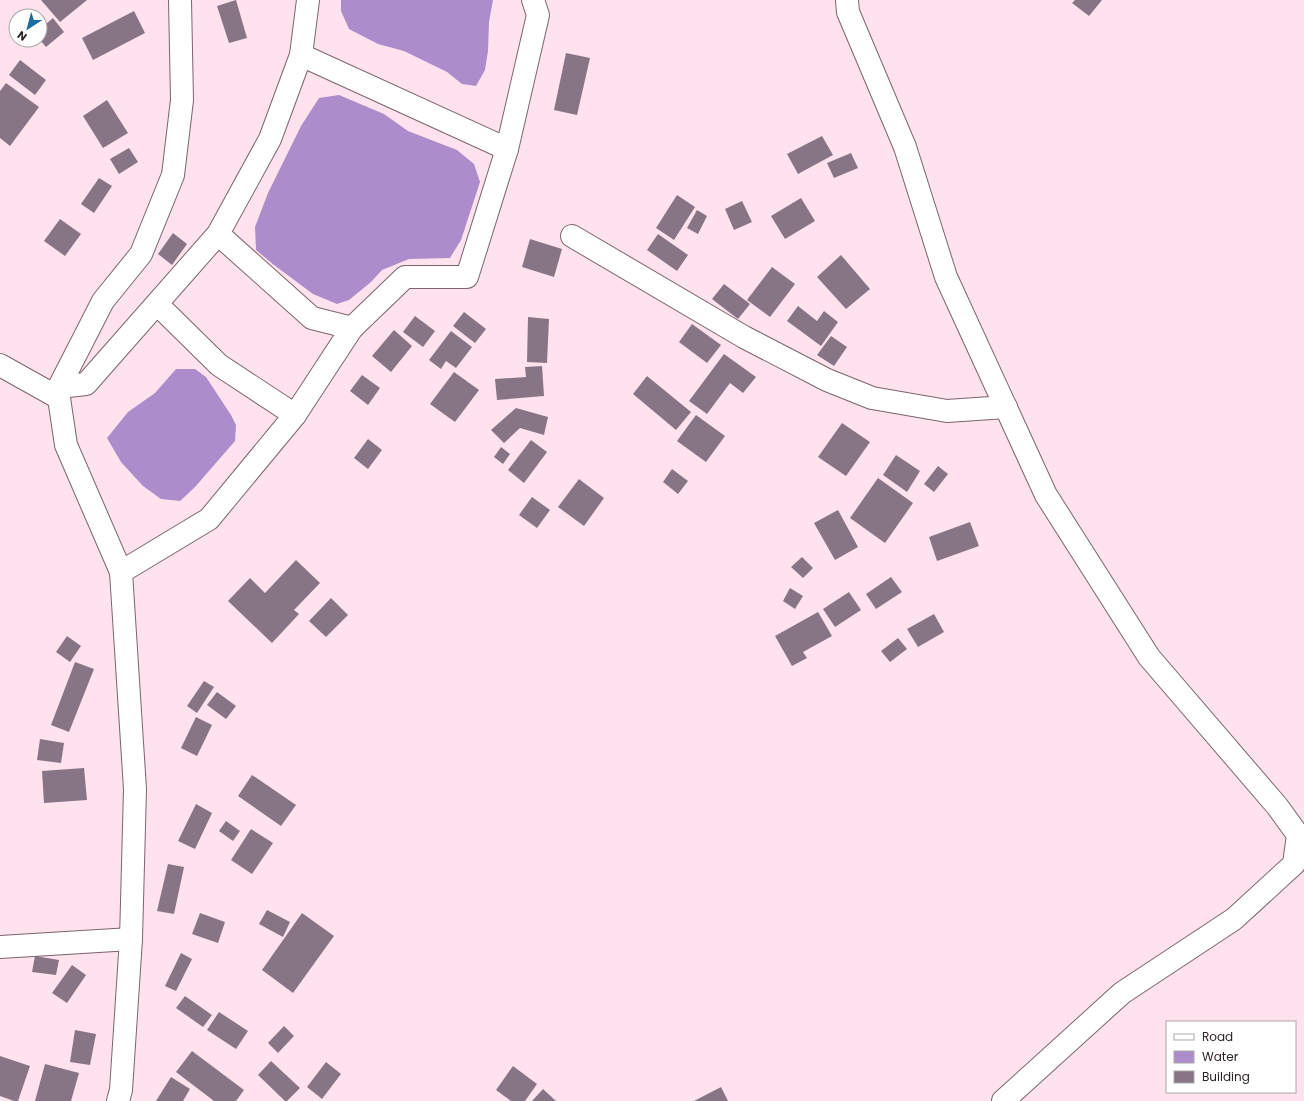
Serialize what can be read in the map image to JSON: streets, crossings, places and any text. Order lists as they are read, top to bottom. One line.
{"legend":["Road","Water","Building"],"north":"bottom left"}
